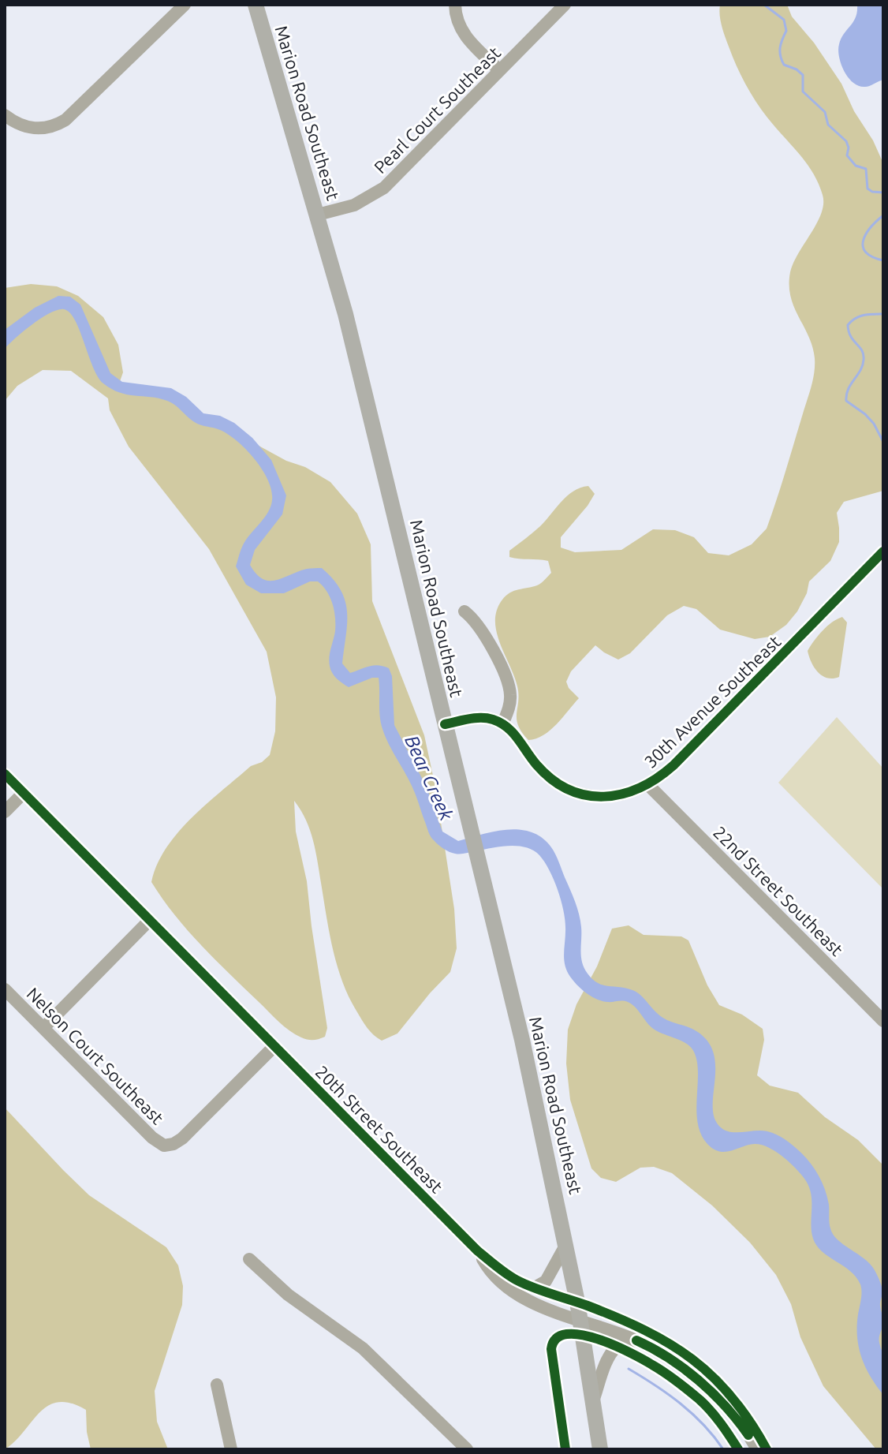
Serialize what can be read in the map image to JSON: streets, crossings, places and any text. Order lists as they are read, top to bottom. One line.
{"streets":{"main road":["Marion Road Southeast"],"street":["Pearl Court Southeast","30th Avenue Southeast","22nd Street Southeast","Nelson Court Southeast","20th Street Southeast"]},"crossings":[["Pearl Court Southeast","Marion Road Southeast"],["Marion Road Southeast","20th Street Southeast"],["30th Avenue Southeast","22nd Street Southeast"],["Nelson Court Southeast","20th Street Southeast"]],"water":["Bear Creek"]}
